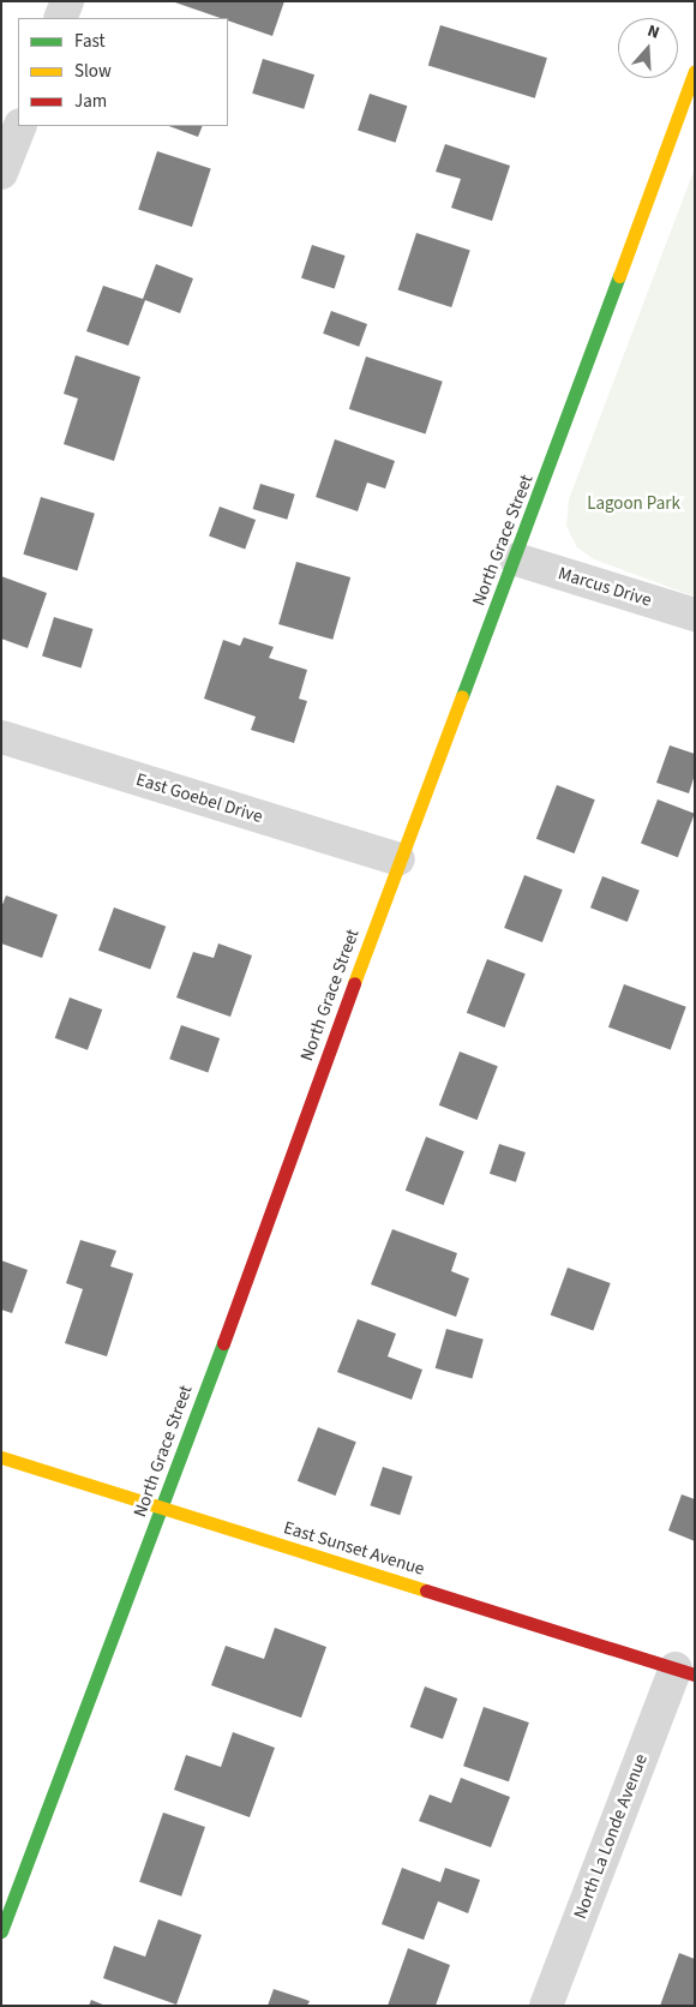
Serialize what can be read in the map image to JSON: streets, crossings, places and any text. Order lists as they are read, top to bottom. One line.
{"streets":{"street":["North Grace Street","Marcus Drive","East Goebel Drive","East Sunset Avenue","North La Londe Avenue"]},"crossings":[["North Grace Street","Marcus Drive"],["North Grace Street","East Goebel Drive"],["North Grace Street","East Sunset Avenue"],["East Sunset Avenue","North La Londe Avenue"]],"parks":["Lagoon Park"],"legend":["Fast","Slow","Jam"],"north":"top"}
